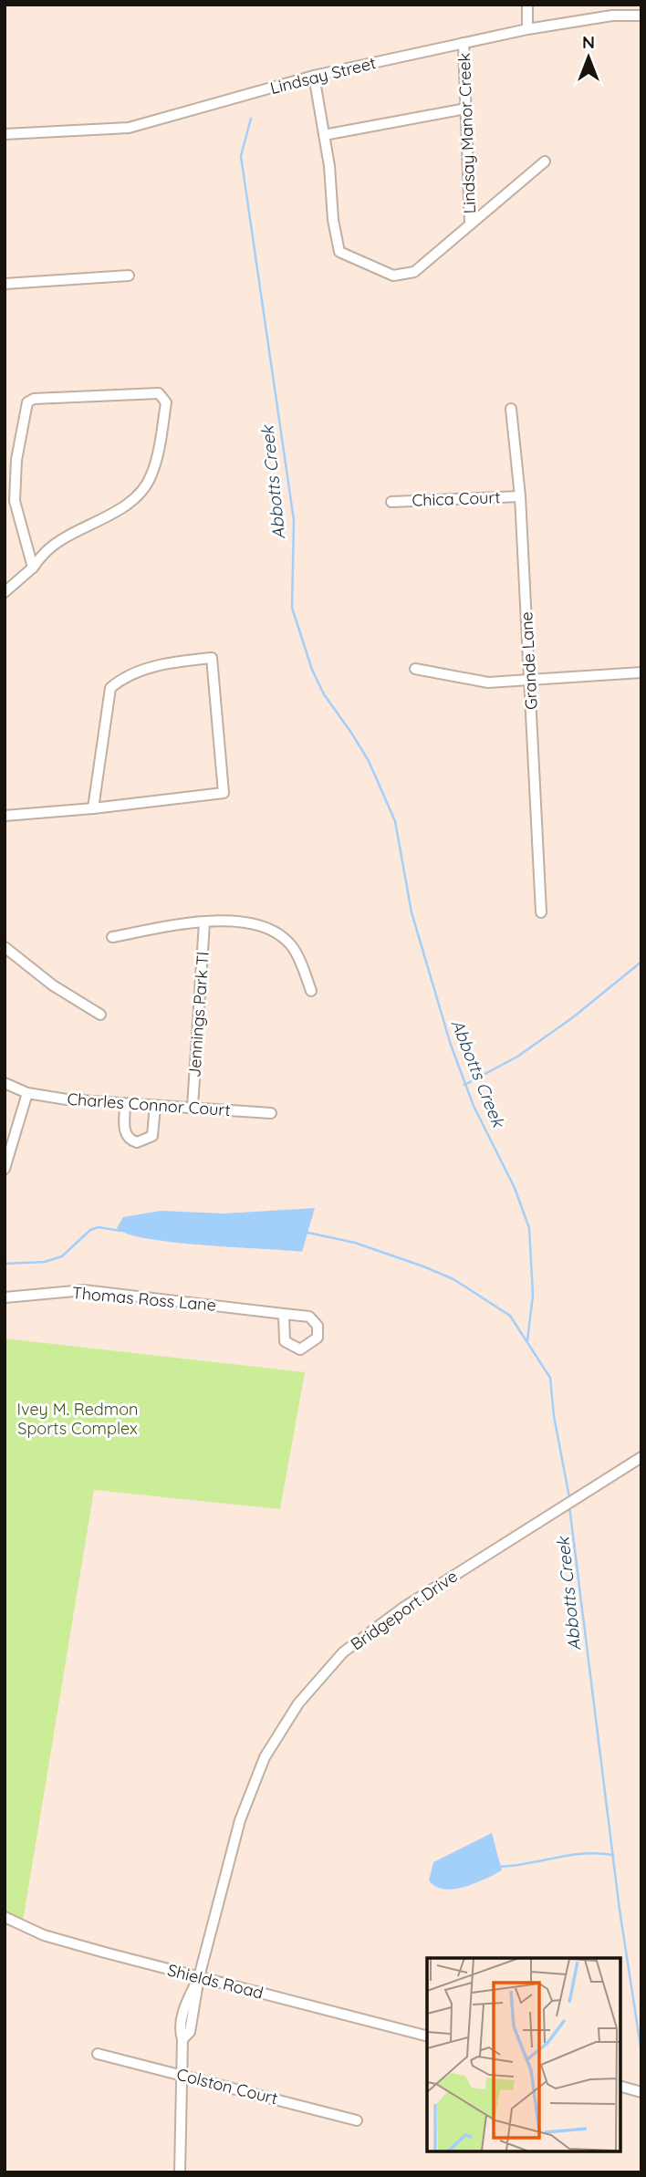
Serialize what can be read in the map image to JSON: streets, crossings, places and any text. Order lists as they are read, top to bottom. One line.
{"streets":{"street":["Lindsay Street","Lindsay Manor Creek","Chica Court","Grande Lane","Jennings Park Tl","Charles Connor Court","Thomas Ross Lane","Bridgeport Drive","Shields Road","Colston Court"]},"crossings":[["Lindsay Street","Lindsay Manor Creek"],["Chica Court","Grande Lane"],["Jennings Park Tl","Charles Connor Court"],["Bridgeport Drive","Shields Road"],["Bridgeport Drive","Colston Court"]],"water":["Abbotts Creek"],"parks":["Ivey M. Redmon Sports Complex"],"north":"top"}
